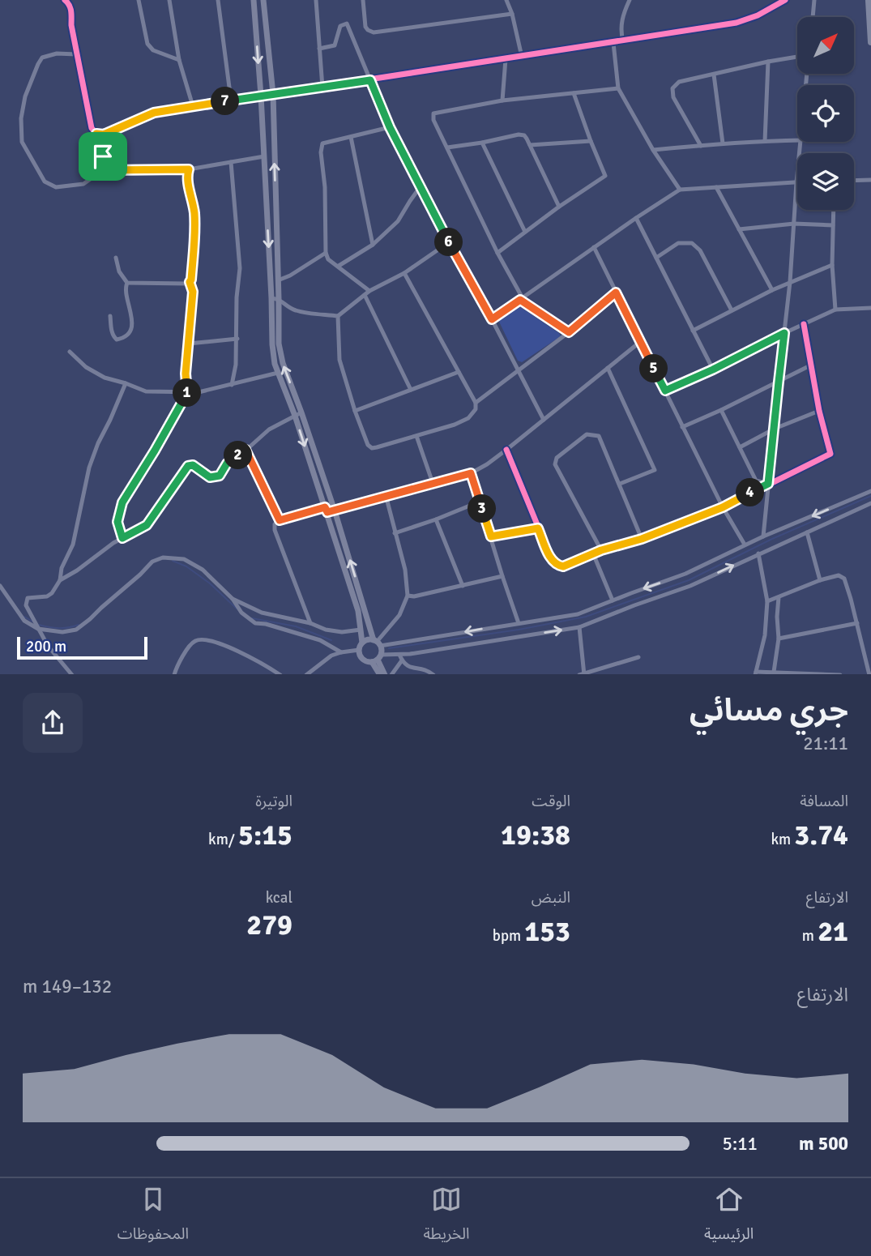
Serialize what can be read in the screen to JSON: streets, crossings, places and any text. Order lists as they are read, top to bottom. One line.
{"scale_bar":"200 m","north":"top right","page":{"pins":["7","6","5","1","2","4","3"],"scale":"200 m","heading":["جري مسائي","21:11"],"stats":[["المسافة","3.74 km"],["الوقت","19:38"],["الوتيرة","5:15 /km"],["الارتفاع","21 m"],["النبض","153 bpm"],["kcal","279"]],"chart":["الارتفاع","132–149 m"],"list":[{"name":"500 m","note":"5:11"}],"tabs":["الرئيسية","الخريطة","المحفوظات"]}}
